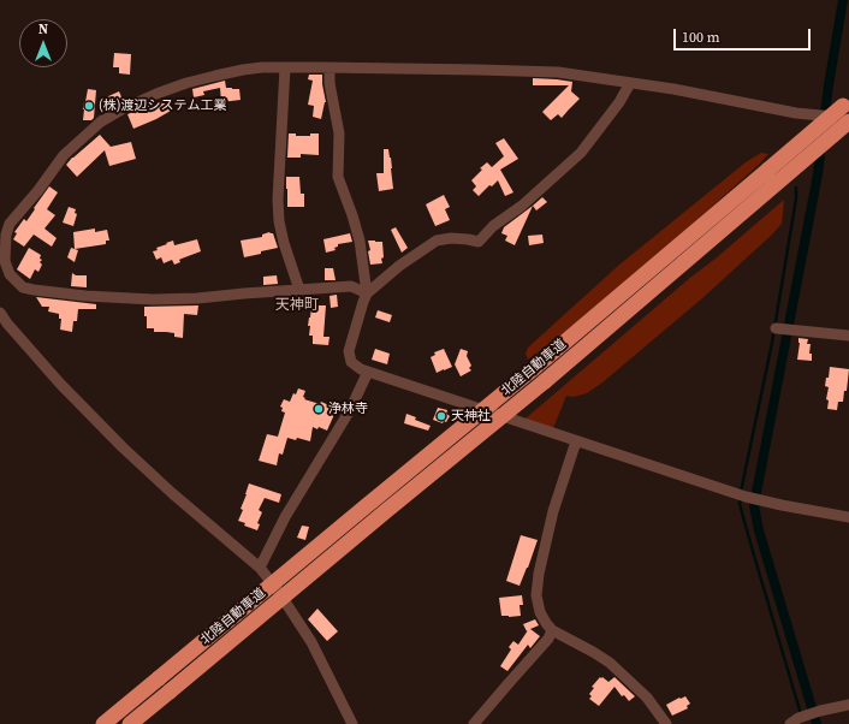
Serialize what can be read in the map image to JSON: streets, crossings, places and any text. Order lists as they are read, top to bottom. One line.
{"streets":{"highway":["北陸自動車道"]},"districts":["天神町"],"places":["(株)渡辺システム工業","浄林寺","天神社"],"scale_bar":"100 m","north":"top"}
